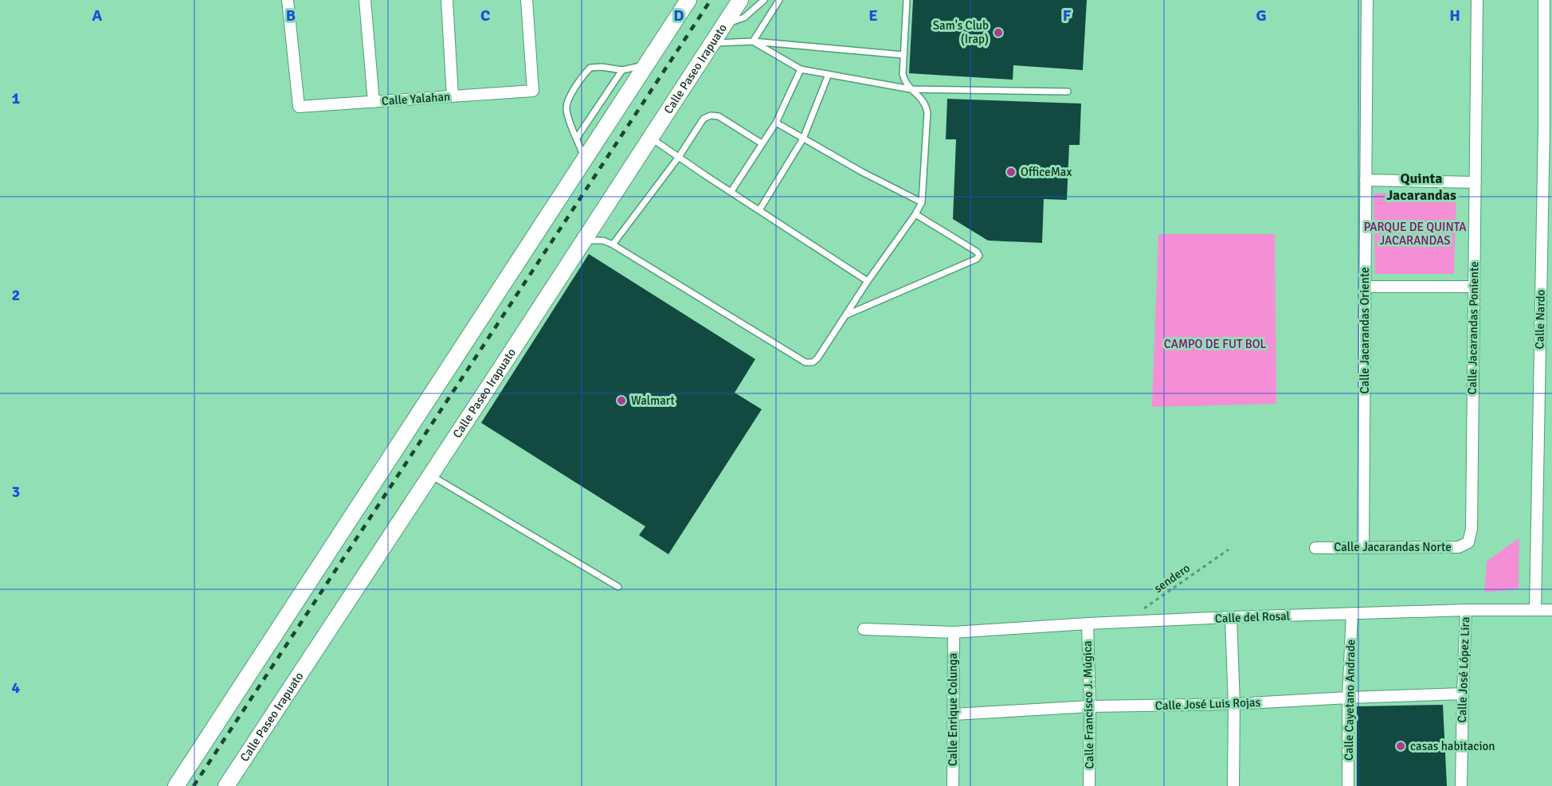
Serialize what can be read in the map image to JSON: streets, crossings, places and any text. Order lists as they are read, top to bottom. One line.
{"streets":{"main road":["Calle Paseo Irapuato"],"street":["Calle Yalahan","Calle Nardo","Calle Jacarandas Poniente","Calle Jacarandas Oriente","Calle Jacarandas Norte","Calle del Rosal","Calle José López Lira","Calle Cayetano Andrade","Calle José Luis Rojas","Calle Francisco J. Múgica","Calle Enrique Colunga"],"path":["sendero"]},"crossings":[["Calle Nardo","Calle del Rosal"],["Calle Jacarandas Poniente","Calle Jacarandas Norte"],["Calle Jacarandas Oriente","Calle Jacarandas Norte"],["sendero","Calle del Rosal"],["Calle del Rosal","Calle José López Lira"],["Calle del Rosal","Calle Cayetano Andrade"],["Calle del Rosal","Calle Francisco J. Múgica"],["Calle del Rosal","Calle Enrique Colunga"],["Calle José López Lira","Calle José Luis Rojas"],["Calle Cayetano Andrade","Calle José Luis Rojas"],["Calle José Luis Rojas","Calle Francisco J. Múgica"],["Calle José Luis Rojas","Calle Enrique Colunga"]],"districts":["Quinta Jacarandas"],"parks":["PARQUE DE QUINTA JACARANDAS","CAMPO DE FUT BOL"],"places":["Sam's Club (Irap)","OfficeMax","Walmart","casas habitacion"],"grid":{"columns":["A","B","C","D","E","F","G","H"],"rows":["1","2","3","4"]}}
